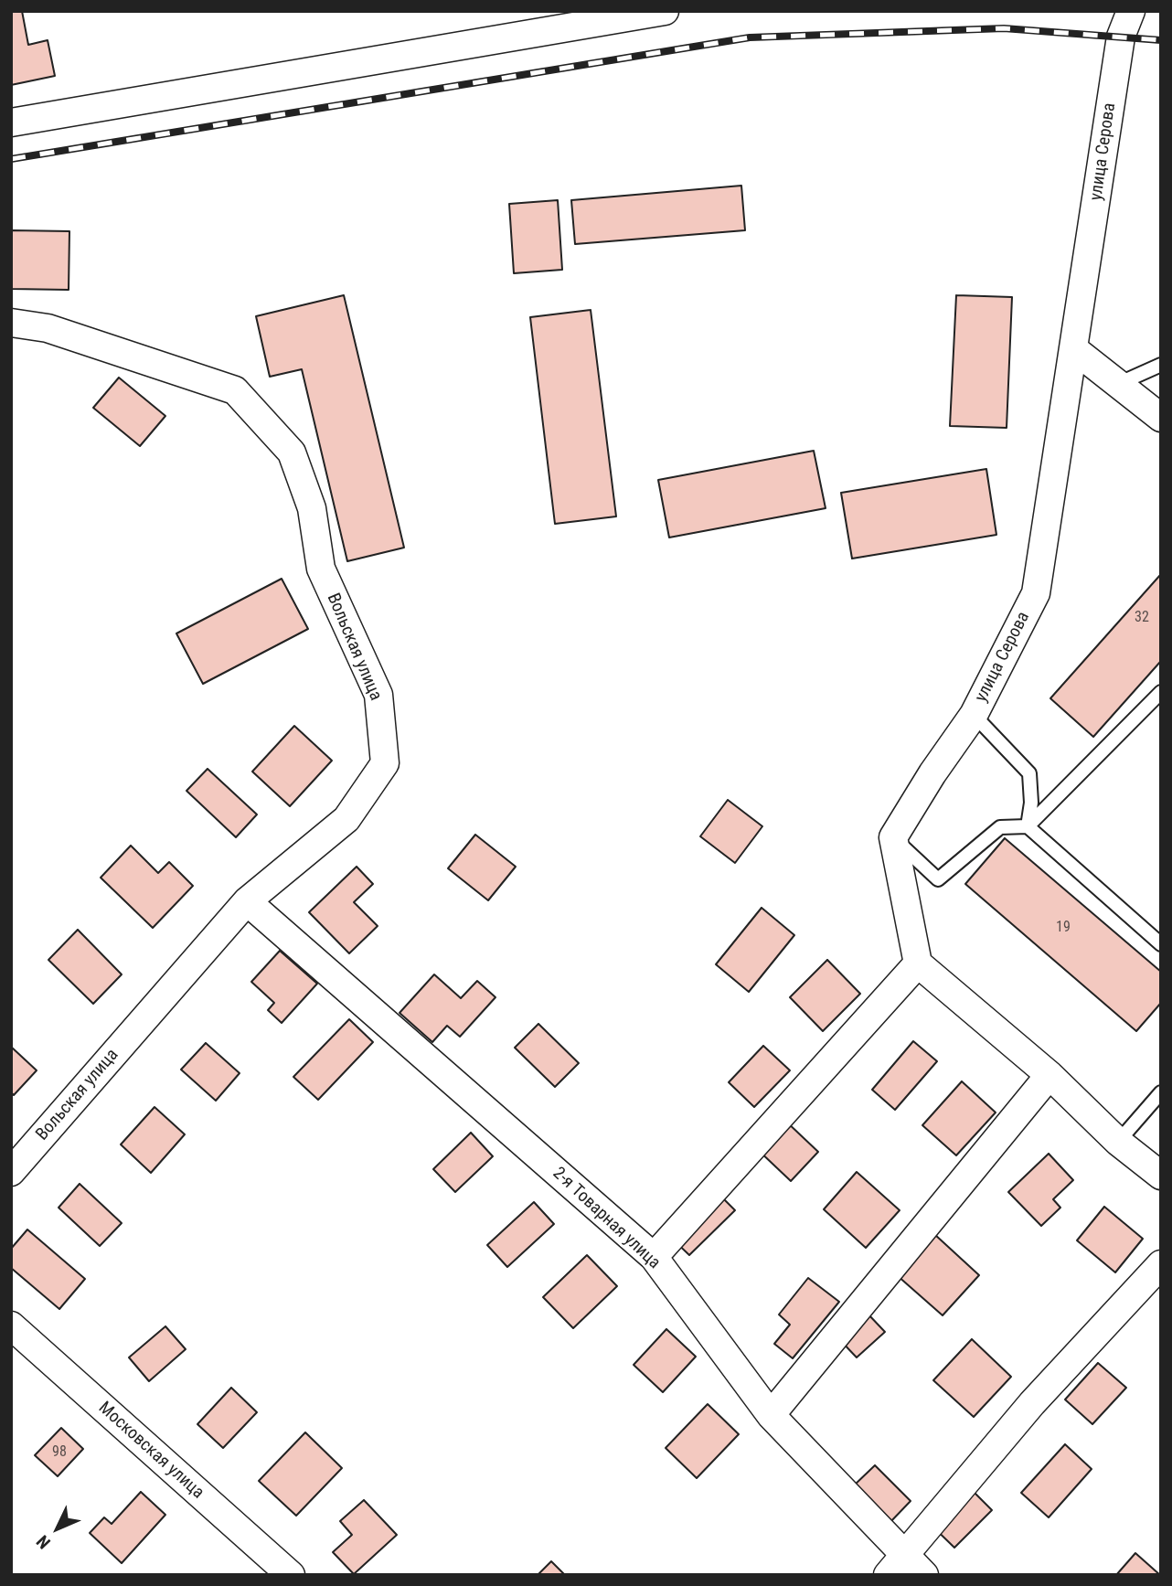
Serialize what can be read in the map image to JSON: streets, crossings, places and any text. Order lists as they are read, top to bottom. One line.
{"streets":{"street":["улица Серова","Вольская улица","2-я Товарная улица","Московская улица"]},"crossings":[["Вольская улица","2-я Товарная улица"]],"house_numbers":["32","19","98"],"north":"bottom left"}
